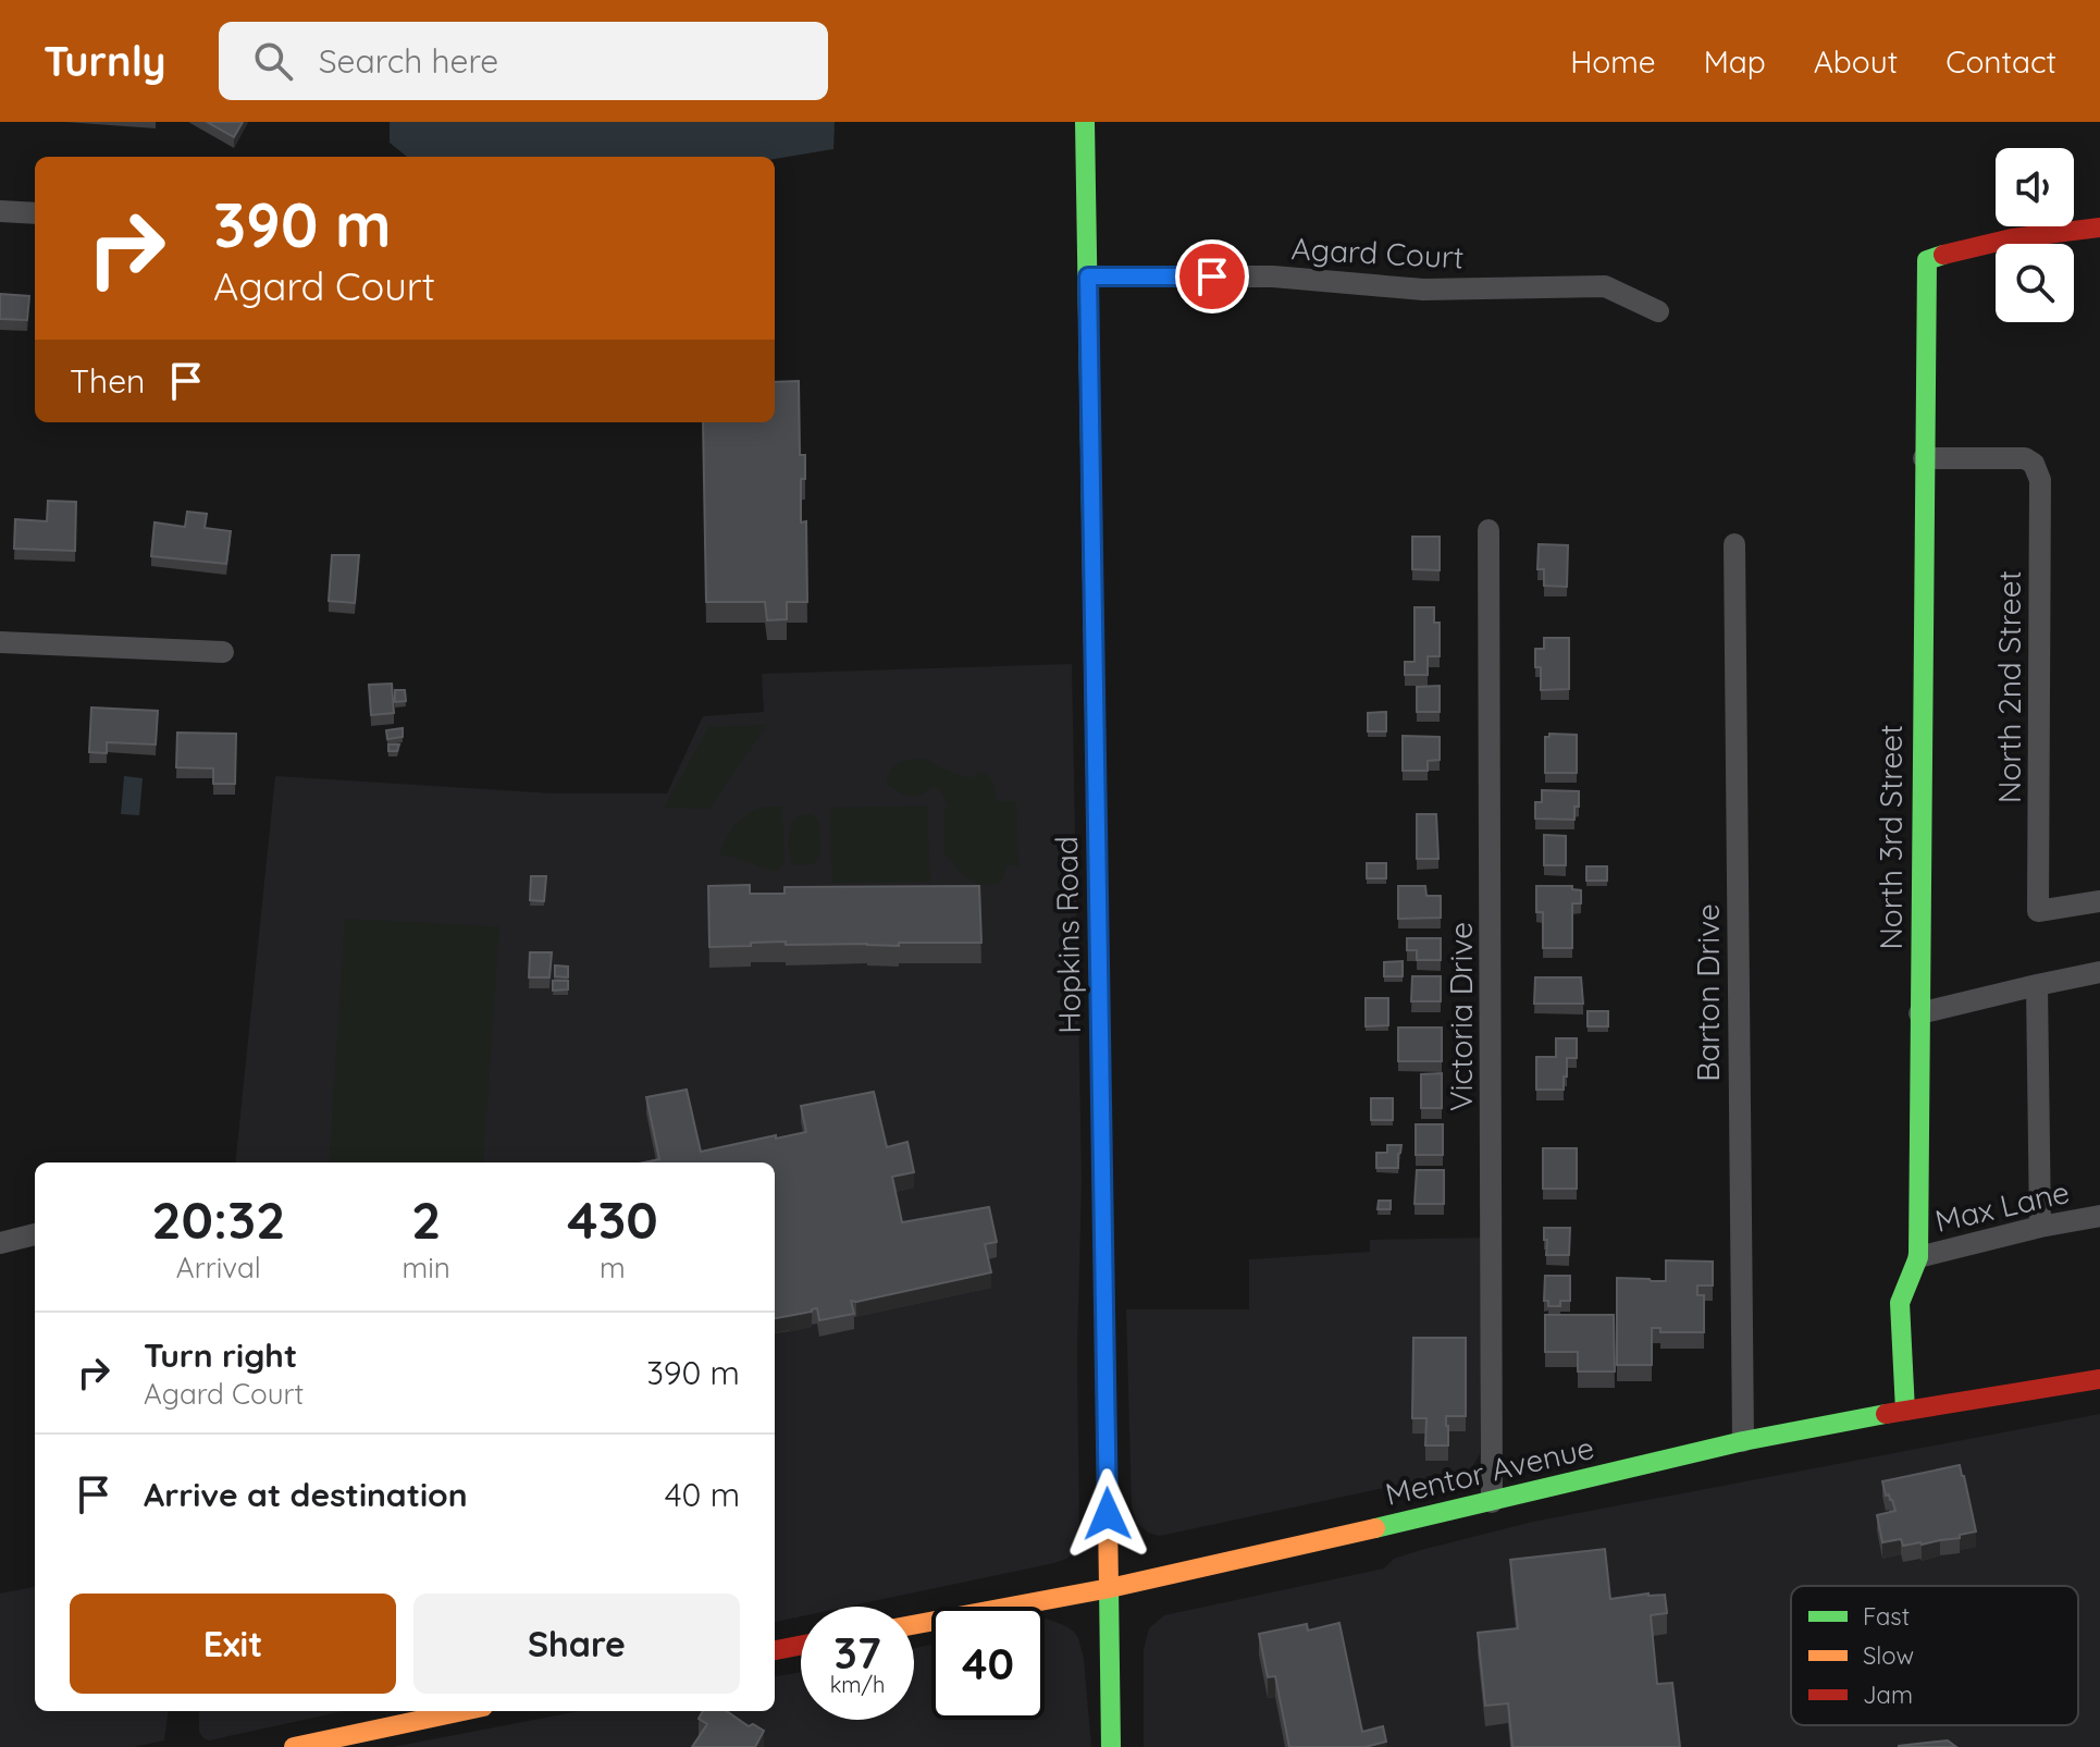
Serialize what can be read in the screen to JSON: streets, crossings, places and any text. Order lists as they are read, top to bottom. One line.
{"streets":{"street":["Agard Court","North 2nd Street","North 3rd Street","Hopkins Road","Barton Drive","Victoria Drive","Max Lane","Mentor Avenue"]},"crossings":[["Agard Court","Hopkins Road"],["North 2nd Street","North 3rd Street"],["North 3rd Street","Max Lane"],["North 3rd Street","Mentor Avenue"],["Hopkins Road","Mentor Avenue"],["Barton Drive","Mentor Avenue"],["Victoria Drive","Mentor Avenue"]],"legend":["Fast","Slow","Jam"],"page":{"header":"Turnly","search":"Search here","nav":["Home","Map","About","Contact"],"turn":["390 m","Agard Court"],"then":"Then","eta":["20:32","Arrival","2","min","430","m"],"list":[{"name":"Turn right","note":"Agard Court","value":"390 m"},{"name":"Arrive at destination","value":"40 m"}],"buttons":["Exit","Share"],"speed":"37 km/h","limit":"40"}}
